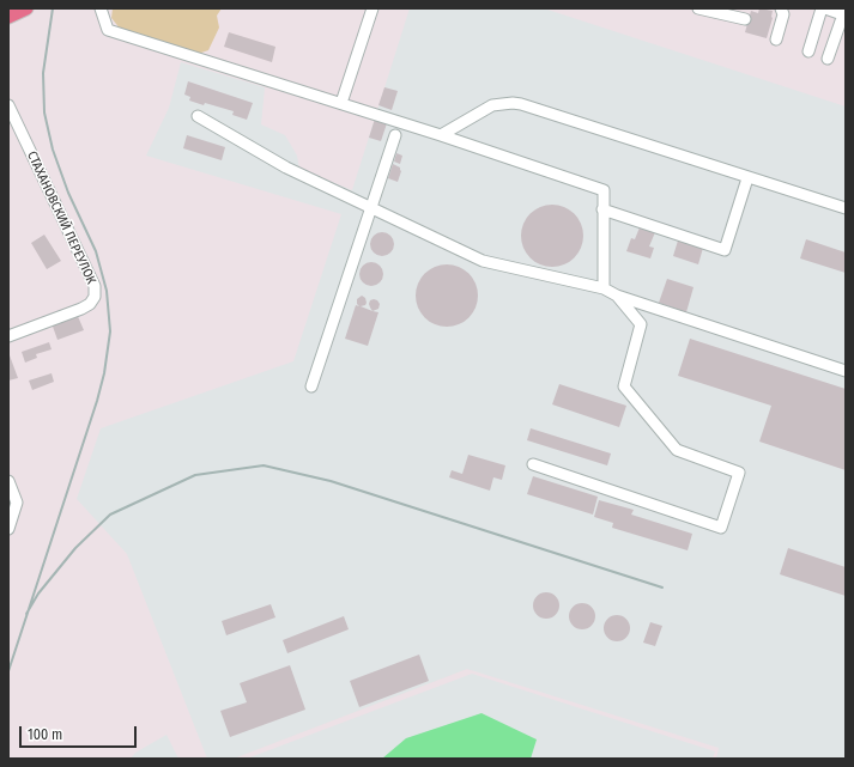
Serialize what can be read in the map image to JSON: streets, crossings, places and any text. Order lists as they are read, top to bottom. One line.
{"streets":{"street":["СТАХАНОВСКИЙ ПЕРЕУЛОК"]},"scale_bar":"100 m"}
